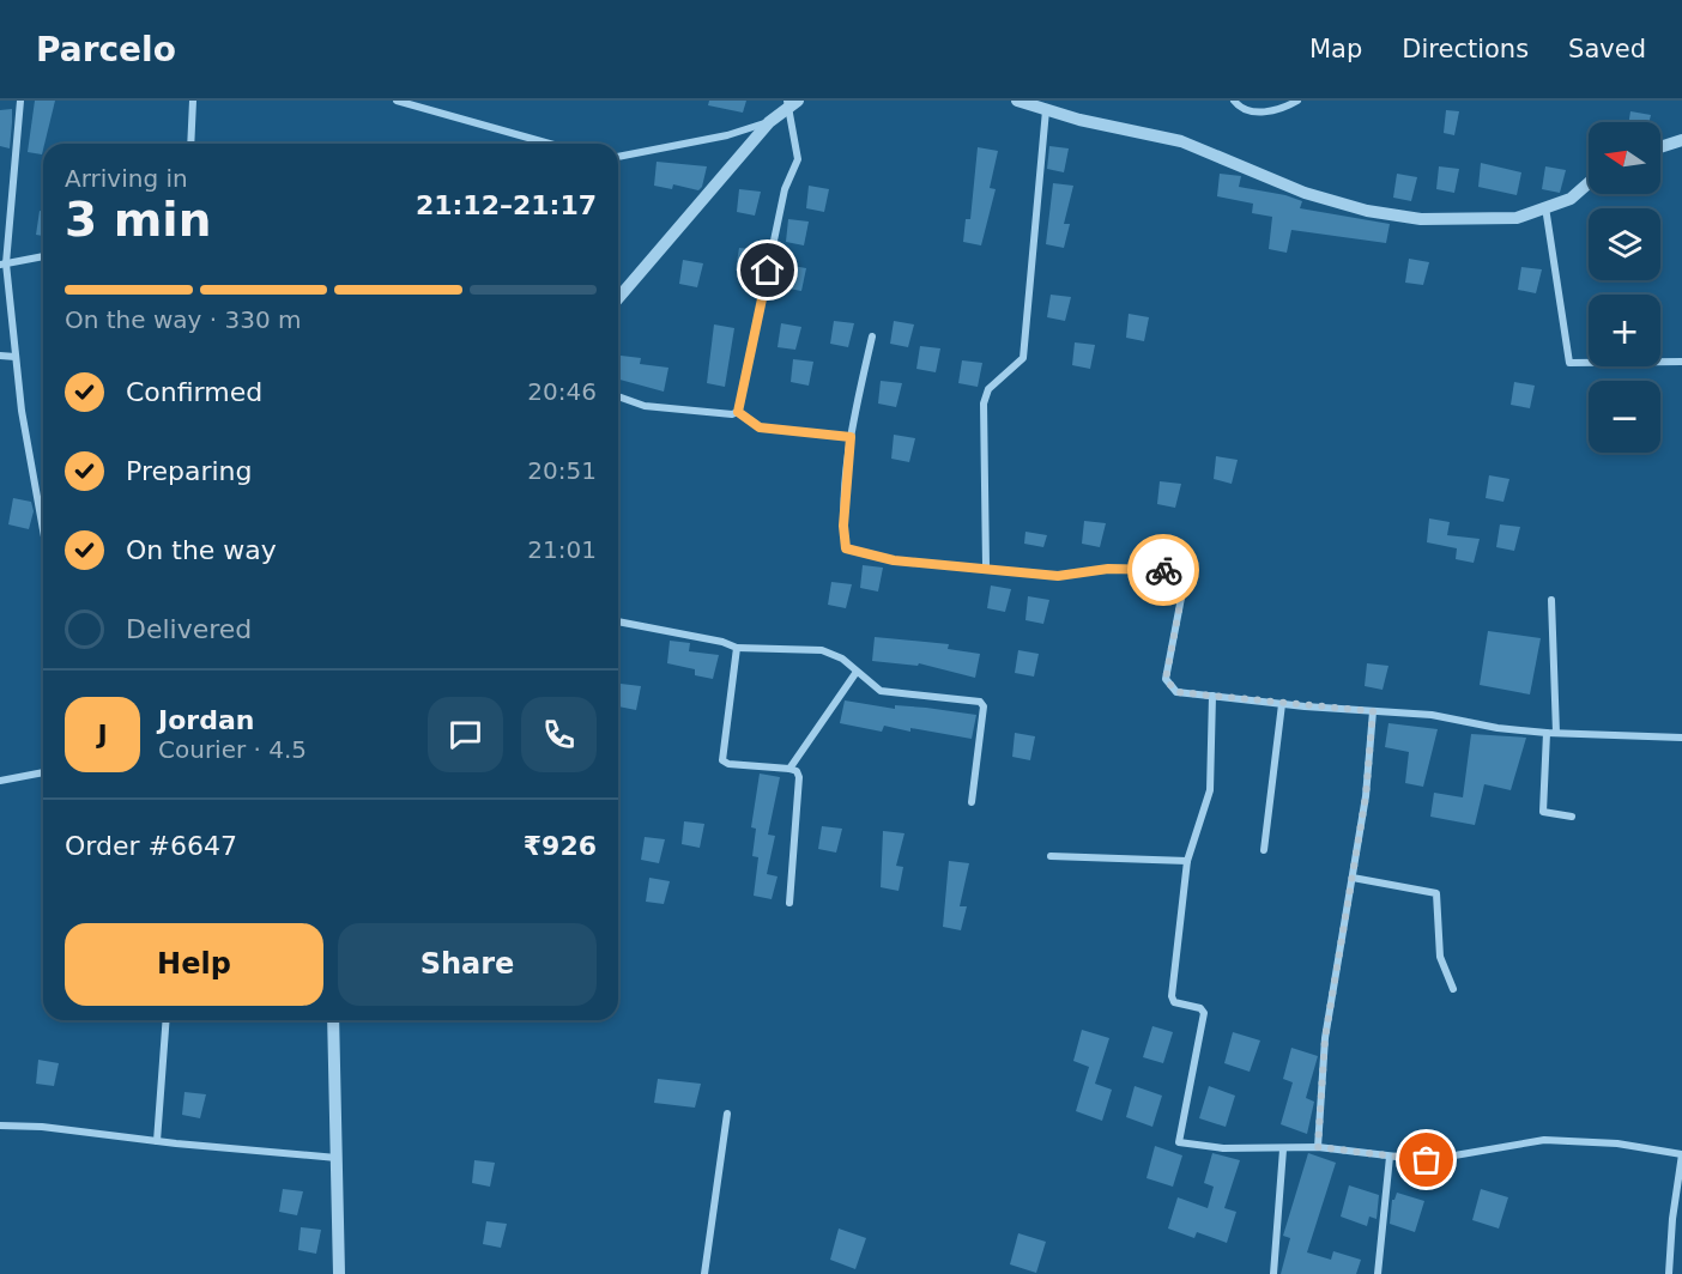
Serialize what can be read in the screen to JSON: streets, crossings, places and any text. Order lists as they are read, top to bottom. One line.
{"north":"left","page":{"header":"Parcelo","nav":["Map","Directions","Saved"],"map_buttons":["+","−"],"heading":["3 min","Arriving in","21:12–21:17"],"panel":["Jordan","Courier · 4.5","Order #6647","₹926"],"bar":"On the way · 330 m","list":[["Confirmed","20:46"],["Preparing","20:51"],["On the way","21:01"],"Delivered"],"round":"J","buttons":["Help","Share"]}}
